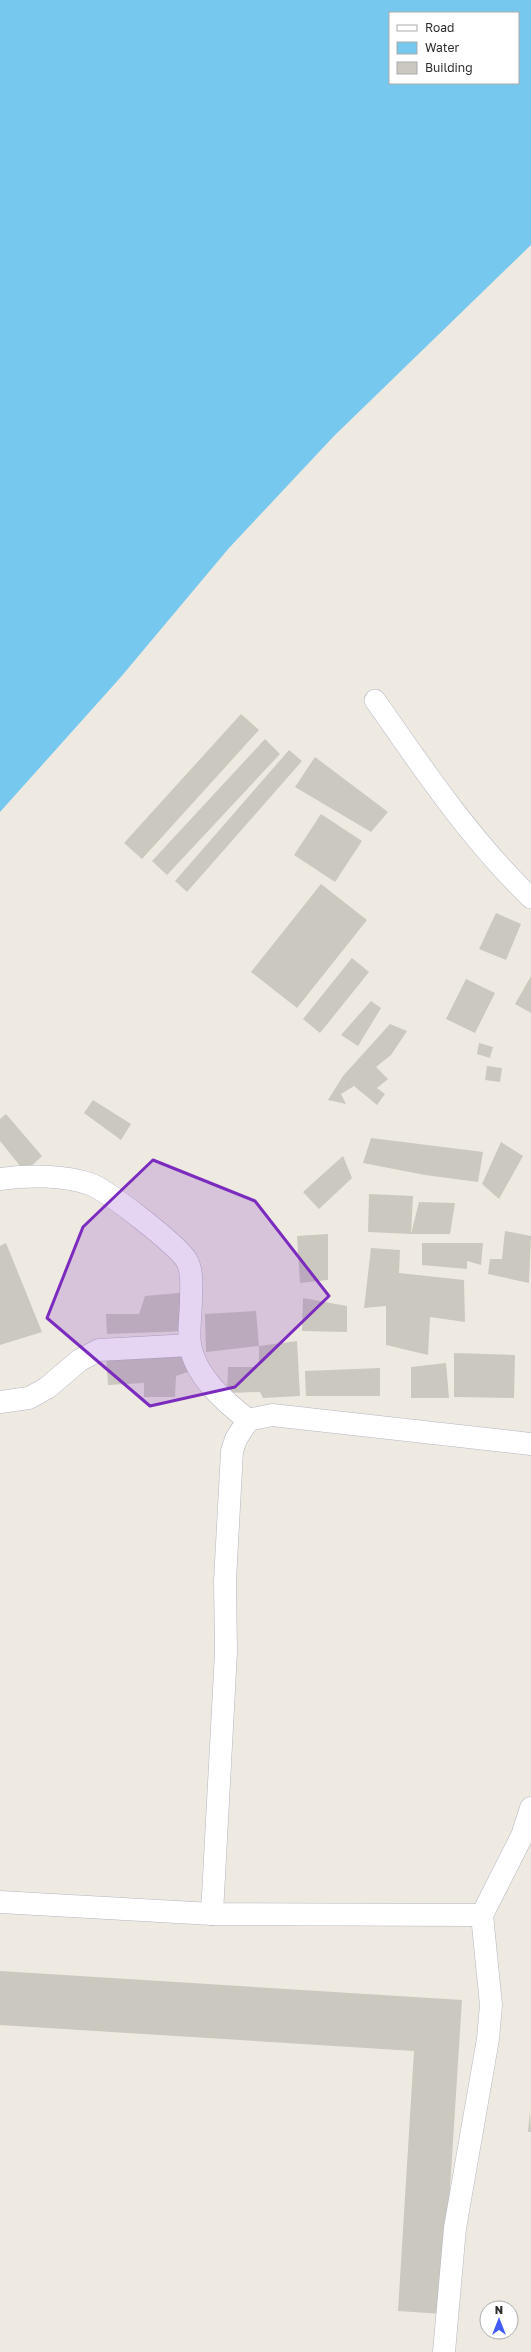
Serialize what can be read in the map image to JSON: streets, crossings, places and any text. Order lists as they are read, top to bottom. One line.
{"legend":["Road","Water","Building"],"north":"top"}
